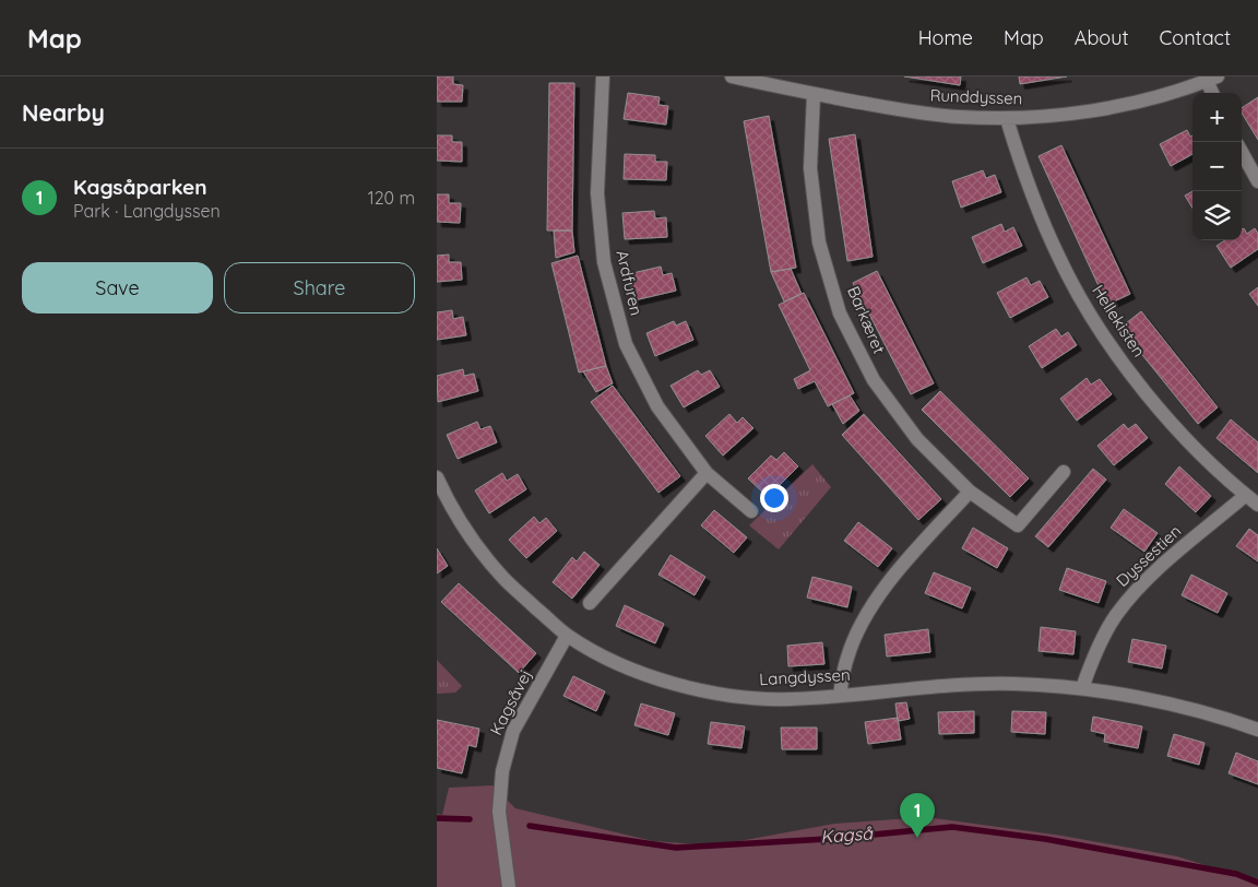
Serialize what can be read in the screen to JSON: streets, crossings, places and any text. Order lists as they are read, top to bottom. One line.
{"streets":{"street":["Runddyssen","Ardfuren","Barkæret","Hellekisten","Dyssestien","Langdyssen","Kagsåvej"]},"crossings":[["Runddyssen","Barkæret"],["Runddyssen","Hellekisten"],["Hellekisten","Dyssestien"],["Dyssestien","Langdyssen"],["Langdyssen","Kagsåvej"]],"water":["Kagså"],"page":{"header":"Map","nav":["Home","Map","About","Contact"],"heading":"Nearby","map_buttons":["+","−"],"list":[{"mark":"1","name":"Kagsåparken","note":"Park · Langdyssen","value":"120 m"}],"buttons":["Save","Share"],"pins":"1"}}
